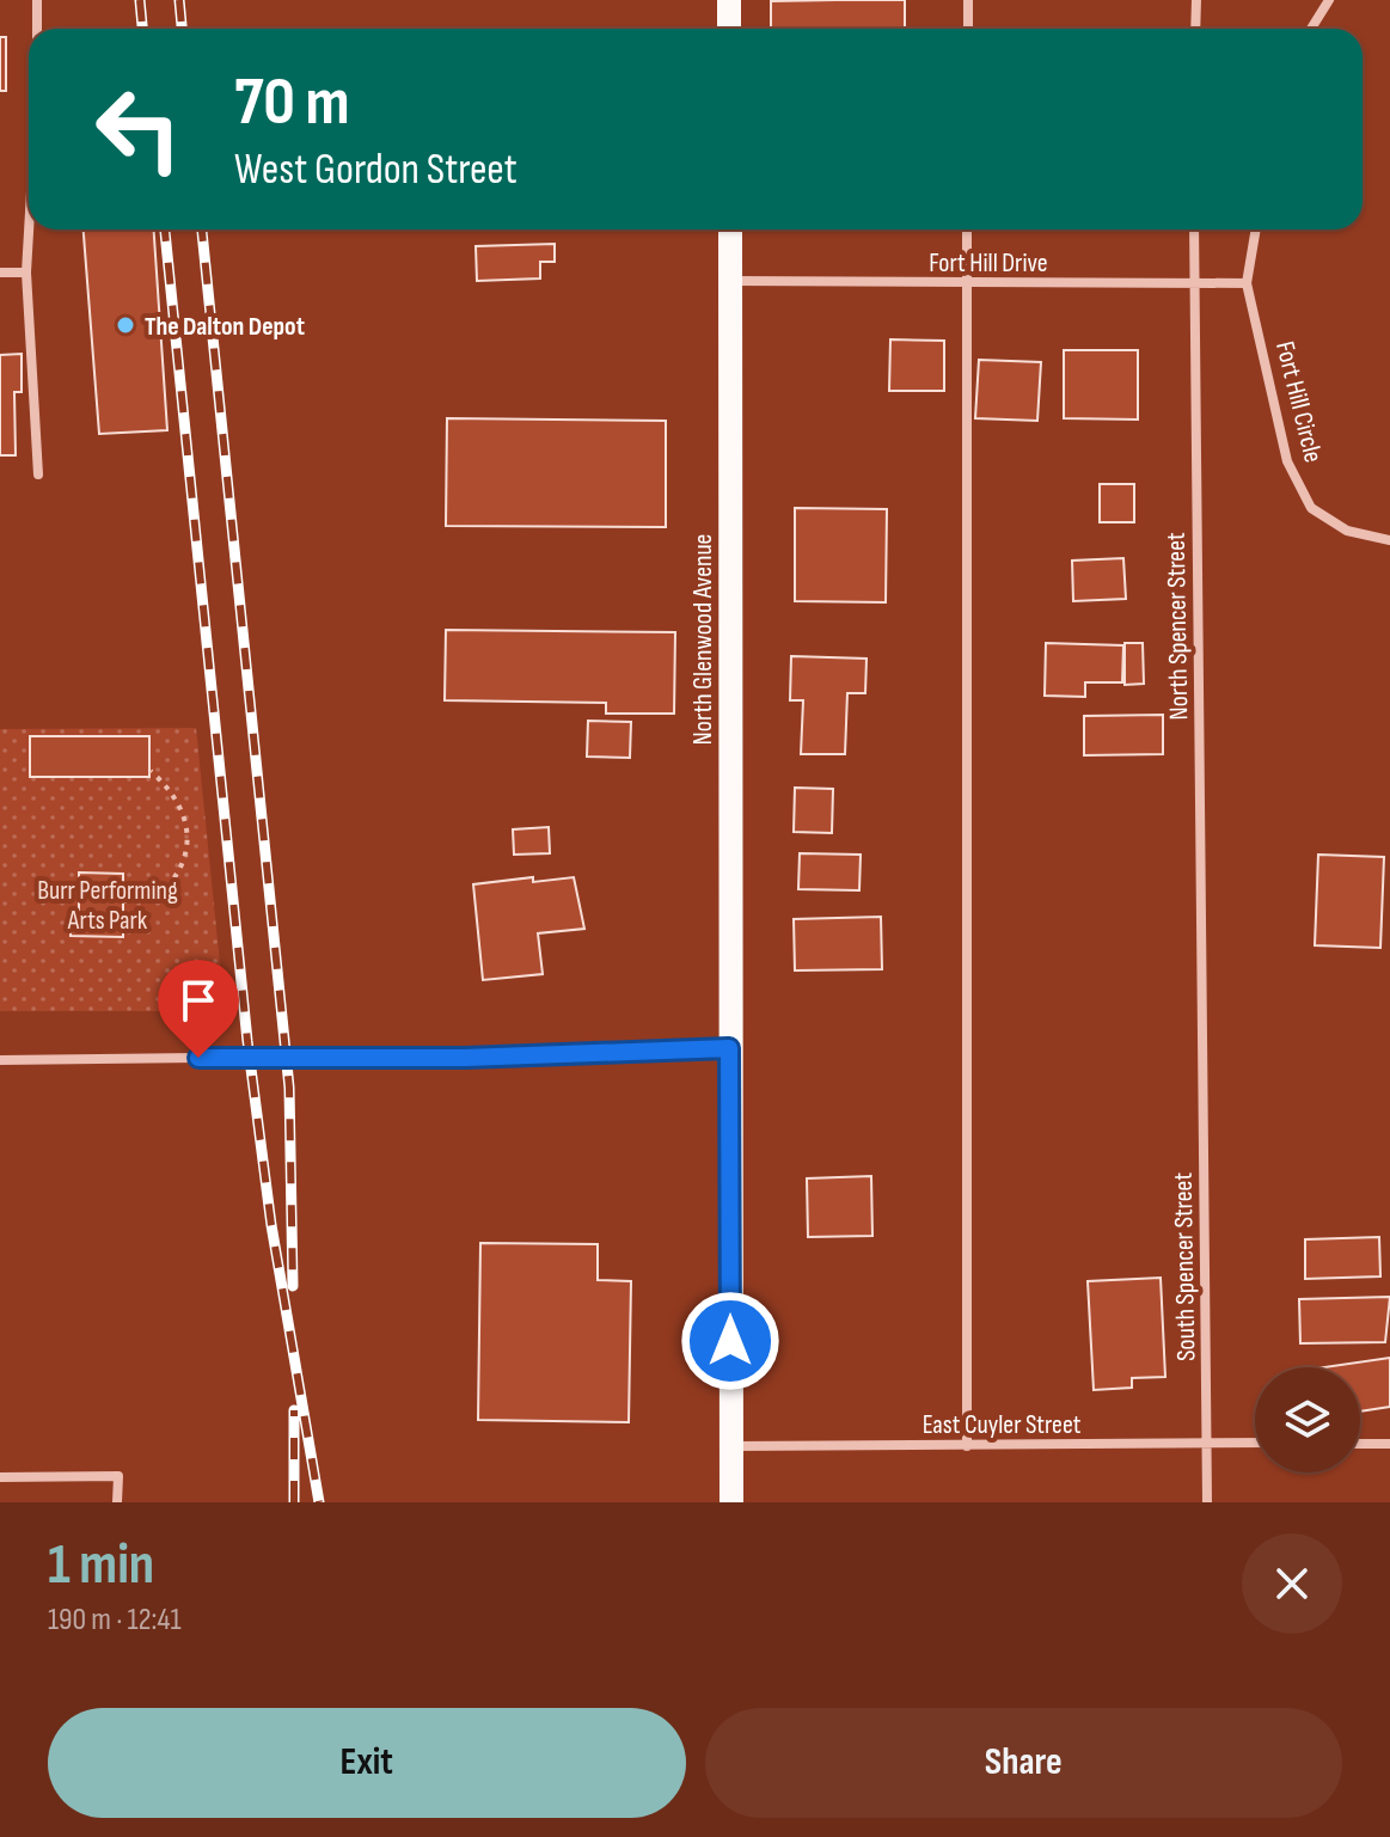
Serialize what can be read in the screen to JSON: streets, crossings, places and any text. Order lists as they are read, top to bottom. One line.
{"streets":{"main road":["North Glenwood Avenue"],"street":["Fort Hill Drive","Fort Hill Circle","North Spencer Street","South Spencer Street","East Cuyler Street"]},"crossings":[["Fort Hill Drive","Fort Hill Circle"],["Fort Hill Drive","North Spencer Street"],["Fort Hill Drive","North Glenwood Avenue"],["North Spencer Street","South Spencer Street"],["North Glenwood Avenue","East Cuyler Street"],["South Spencer Street","East Cuyler Street"]],"parks":["Burr Performing Arts Park"],"places":["The Dalton Depot"],"page":{"turn":["70 m","West Gordon Street"],"heading":["1 min","190 m · 12:41"],"buttons":["Exit","Share"]}}
